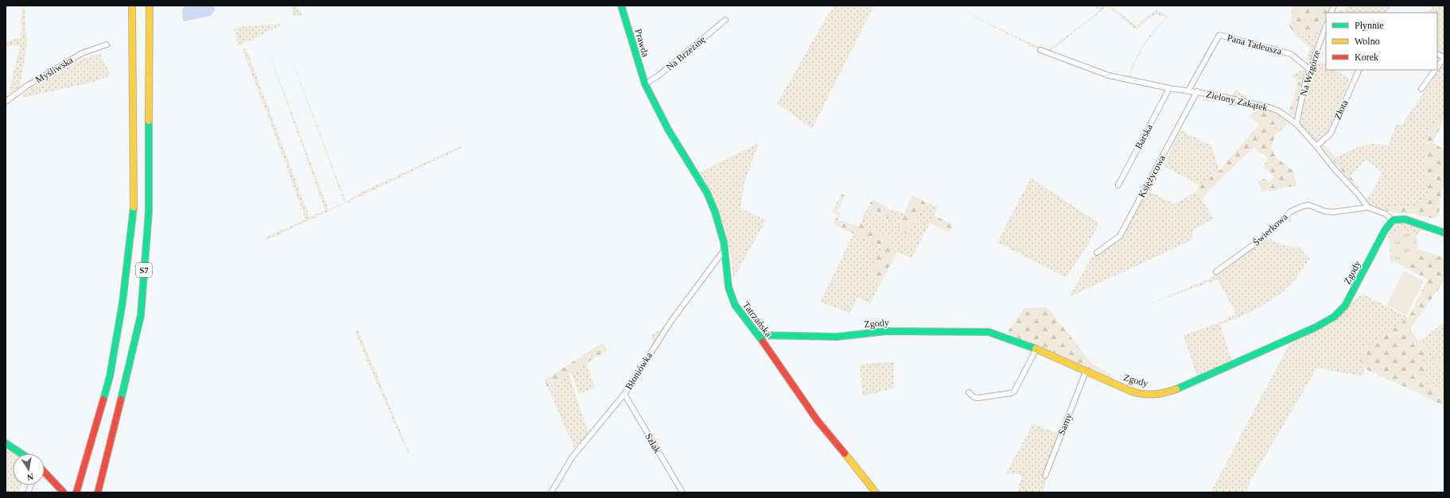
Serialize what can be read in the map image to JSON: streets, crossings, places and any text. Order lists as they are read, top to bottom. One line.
{"streets":{"main road":["Prawda","S7","Zgody","Tatrzańska"],"street":["Pana Tadeusza","Na Brzezinę","Myśliwska","Na Wzgórze","Zielony Zakątek","Złota","Barska","Księżycowa","Świerkowa","Błoniówka","Sarny","Szlak"]},"crossings":[["Prawda","Na Brzezinę"],["Prawda","Tatrzańska"],["Pana Tadeusza","Na Wzgórze"],["Pana Tadeusza","Zielony Zakątek"],["Na Brzezinę","Tatrzańska"],["Na Wzgórze","Zielony Zakątek"],["Zielony Zakątek","Złota"],["Zielony Zakątek","Barska"],["Zielony Zakątek","Księżycowa"],["Zielony Zakątek","Świerkowa"],["Zgody","Tatrzańska"],["Zgody","Sarny"],["Tatrzańska","Błoniówka"],["Błoniówka","Szlak"]],"legend":["Płynnie","Wolno","Korek"],"north":"bottom"}
